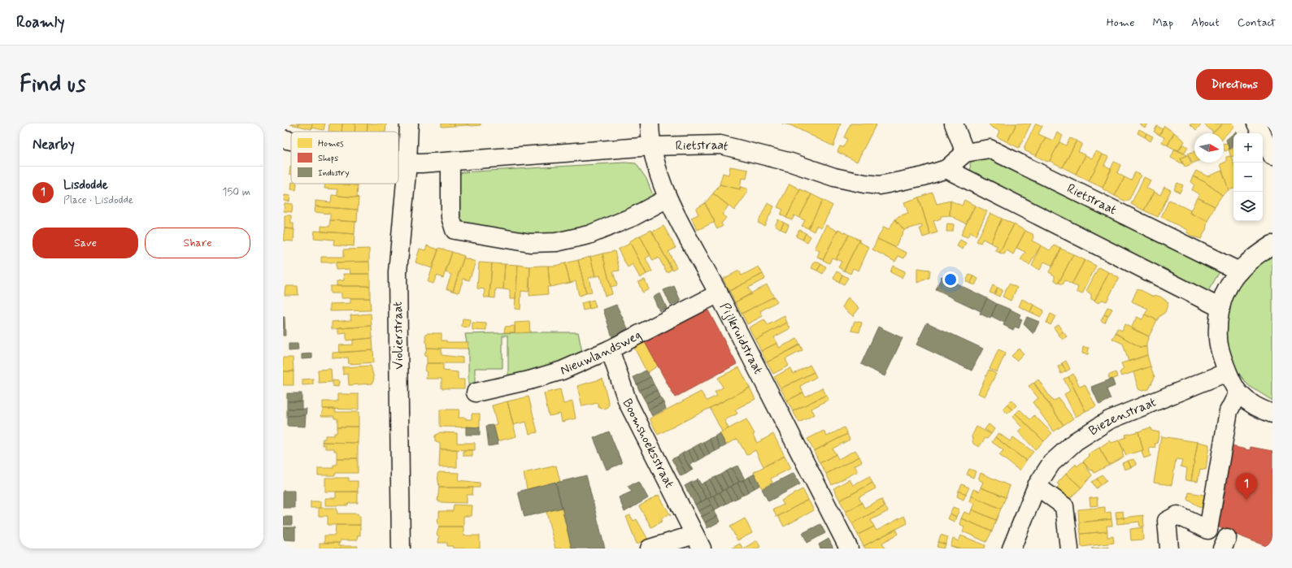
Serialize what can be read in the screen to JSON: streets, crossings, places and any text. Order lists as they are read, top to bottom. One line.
{"streets":{"street":["Rietstraat","Violierstraat","Pijlkruidstraat","Nieuwlandsweg","Biezenstraat","Boomshoeksstraat"]},"crossings":[["Rietstraat","Violierstraat"],["Rietstraat","Pijlkruidstraat"],["Pijlkruidstraat","Nieuwlandsweg"],["Nieuwlandsweg","Boomshoeksstraat"]],"legend":["Homes","Shops","Industry"],"north":"right","page":{"header":"Roamly","nav":["Home","Map","About","Contact"],"buttons":["Directions",["Save","Share"]],"title":"Find us","heading":"Nearby","map_buttons":["+","−"],"list":[{"mark":"1","name":"Lisdodde","note":"Place · Lisdodde","value":"150 m"}],"pins":"1"}}
